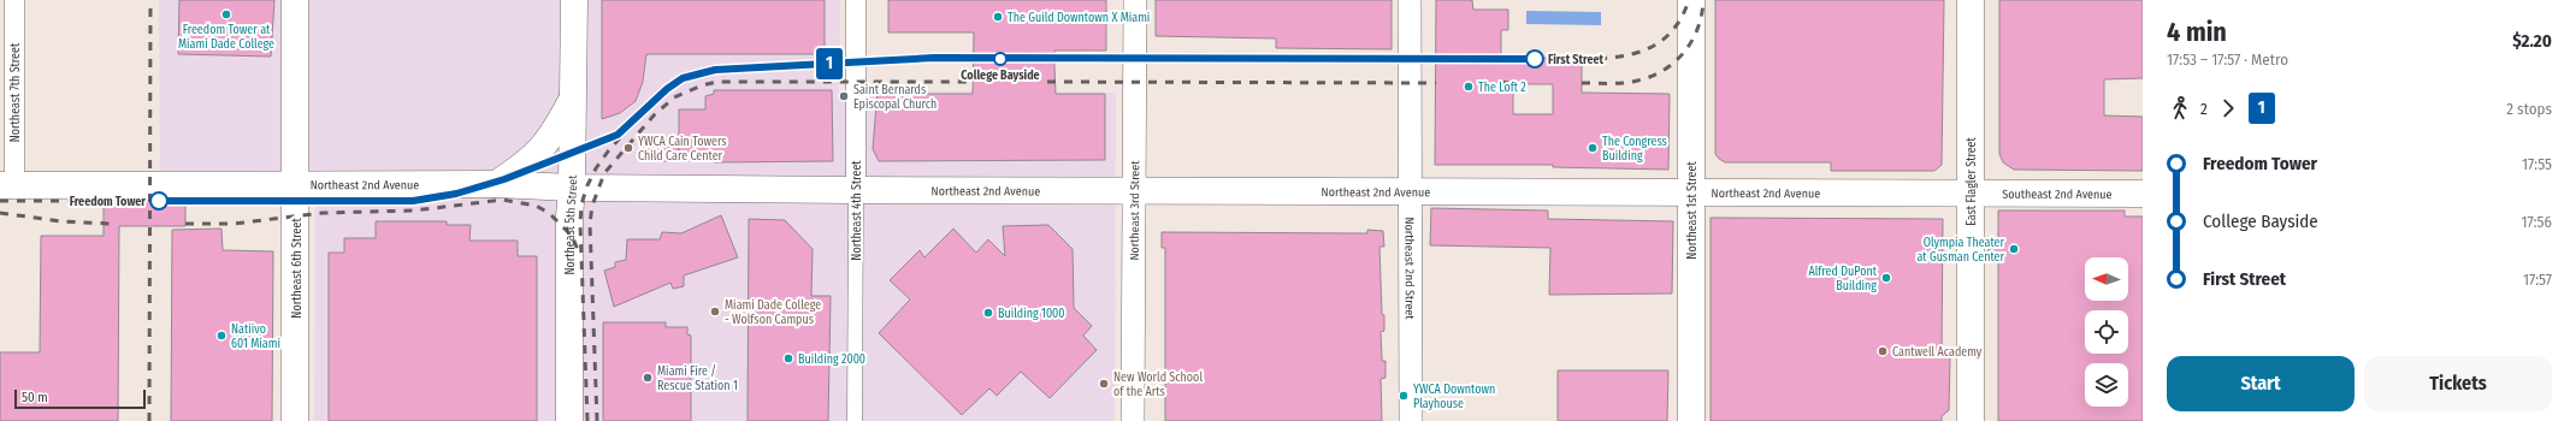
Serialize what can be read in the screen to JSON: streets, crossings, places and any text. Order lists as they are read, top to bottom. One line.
{"streets":{"main road":["East Flagler Street","Northeast 2nd Avenue","Southeast 2nd Avenue","Northeast 1st Street","Northeast 5th Street","Northeast 6th Street"],"street":["Northeast 7th Street","Northeast 4th Street","Northeast 3rd Street","Northeast 2nd Street"]},"crossings":[["Northeast 7th Street","Northeast 2nd Avenue"],["East Flagler Street","Northeast 2nd Avenue"],["East Flagler Street","Southeast 2nd Avenue"],["Northeast 2nd Avenue","Southeast 2nd Avenue"],["Northeast 2nd Avenue","Northeast 4th Street"],["Northeast 2nd Avenue","Northeast 3rd Street"],["Northeast 2nd Avenue","Northeast 1st Street"],["Northeast 2nd Avenue","Northeast 5th Street"],["Northeast 2nd Avenue","Northeast 6th Street"],["Northeast 2nd Avenue","Northeast 2nd Street"]],"places":["Freedom Tower at Miami Dade College","The Guild Downtown X Miami","College Bayside","First Street","The Loft 2","Saint Bernards Episcopal Church","YWCA Cain Towers Child Care Center","The Congress Building","Freedom Tower","Olympia Theater at Gusman Center","Alfred DuPont Building","Miami Dade College - Wolfson Campus","Building 1000","Natiivo 601 Miami","Cantwell Academy","Building 2000","Miami Fire / Rescue Station 1","New World School of the Arts","YWCA Downtown Playhouse"],"lines":["metro line 1"],"scale_bar":"50 m","north":"left","page":{"on_map":"1","heading":["4 min","17:53 – 17:57 · Metro","$2.20"],"legs":["2","1","2 stops"],"list":[{"name":"Freedom Tower","value":"17:55"},{"name":"College Bayside","value":"17:56"},{"name":"First Street","value":"17:57"}],"buttons":["Start","Tickets"],"scale":"50 m"}}
